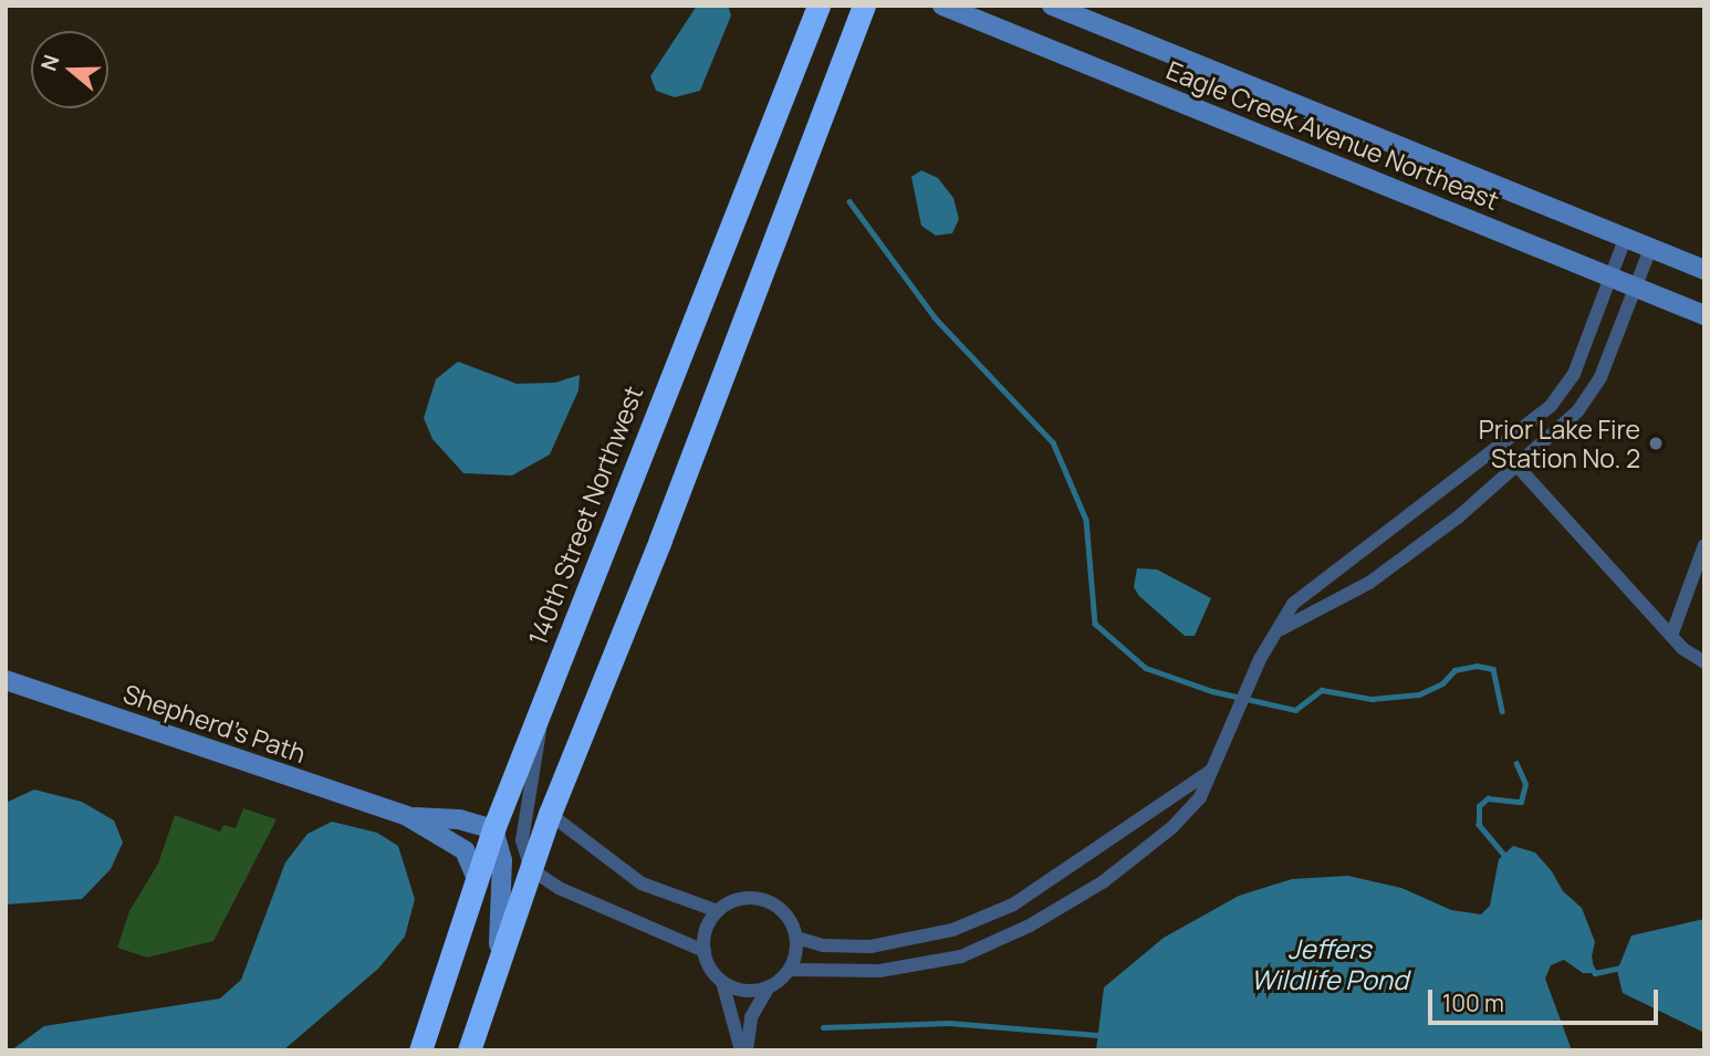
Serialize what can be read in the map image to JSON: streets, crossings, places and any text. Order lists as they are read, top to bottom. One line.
{"streets":{"highway":["140th Street Northwest"],"main road":["Eagle Creek Avenue Northeast","Shepherd's Path"]},"crossings":[["140th Street Northwest","Shepherd's Path"]],"water":["Jeffers Wildlife Pond"],"places":["Prior Lake Fire Station No. 2"],"scale_bar":"100 m","north":"left"}
